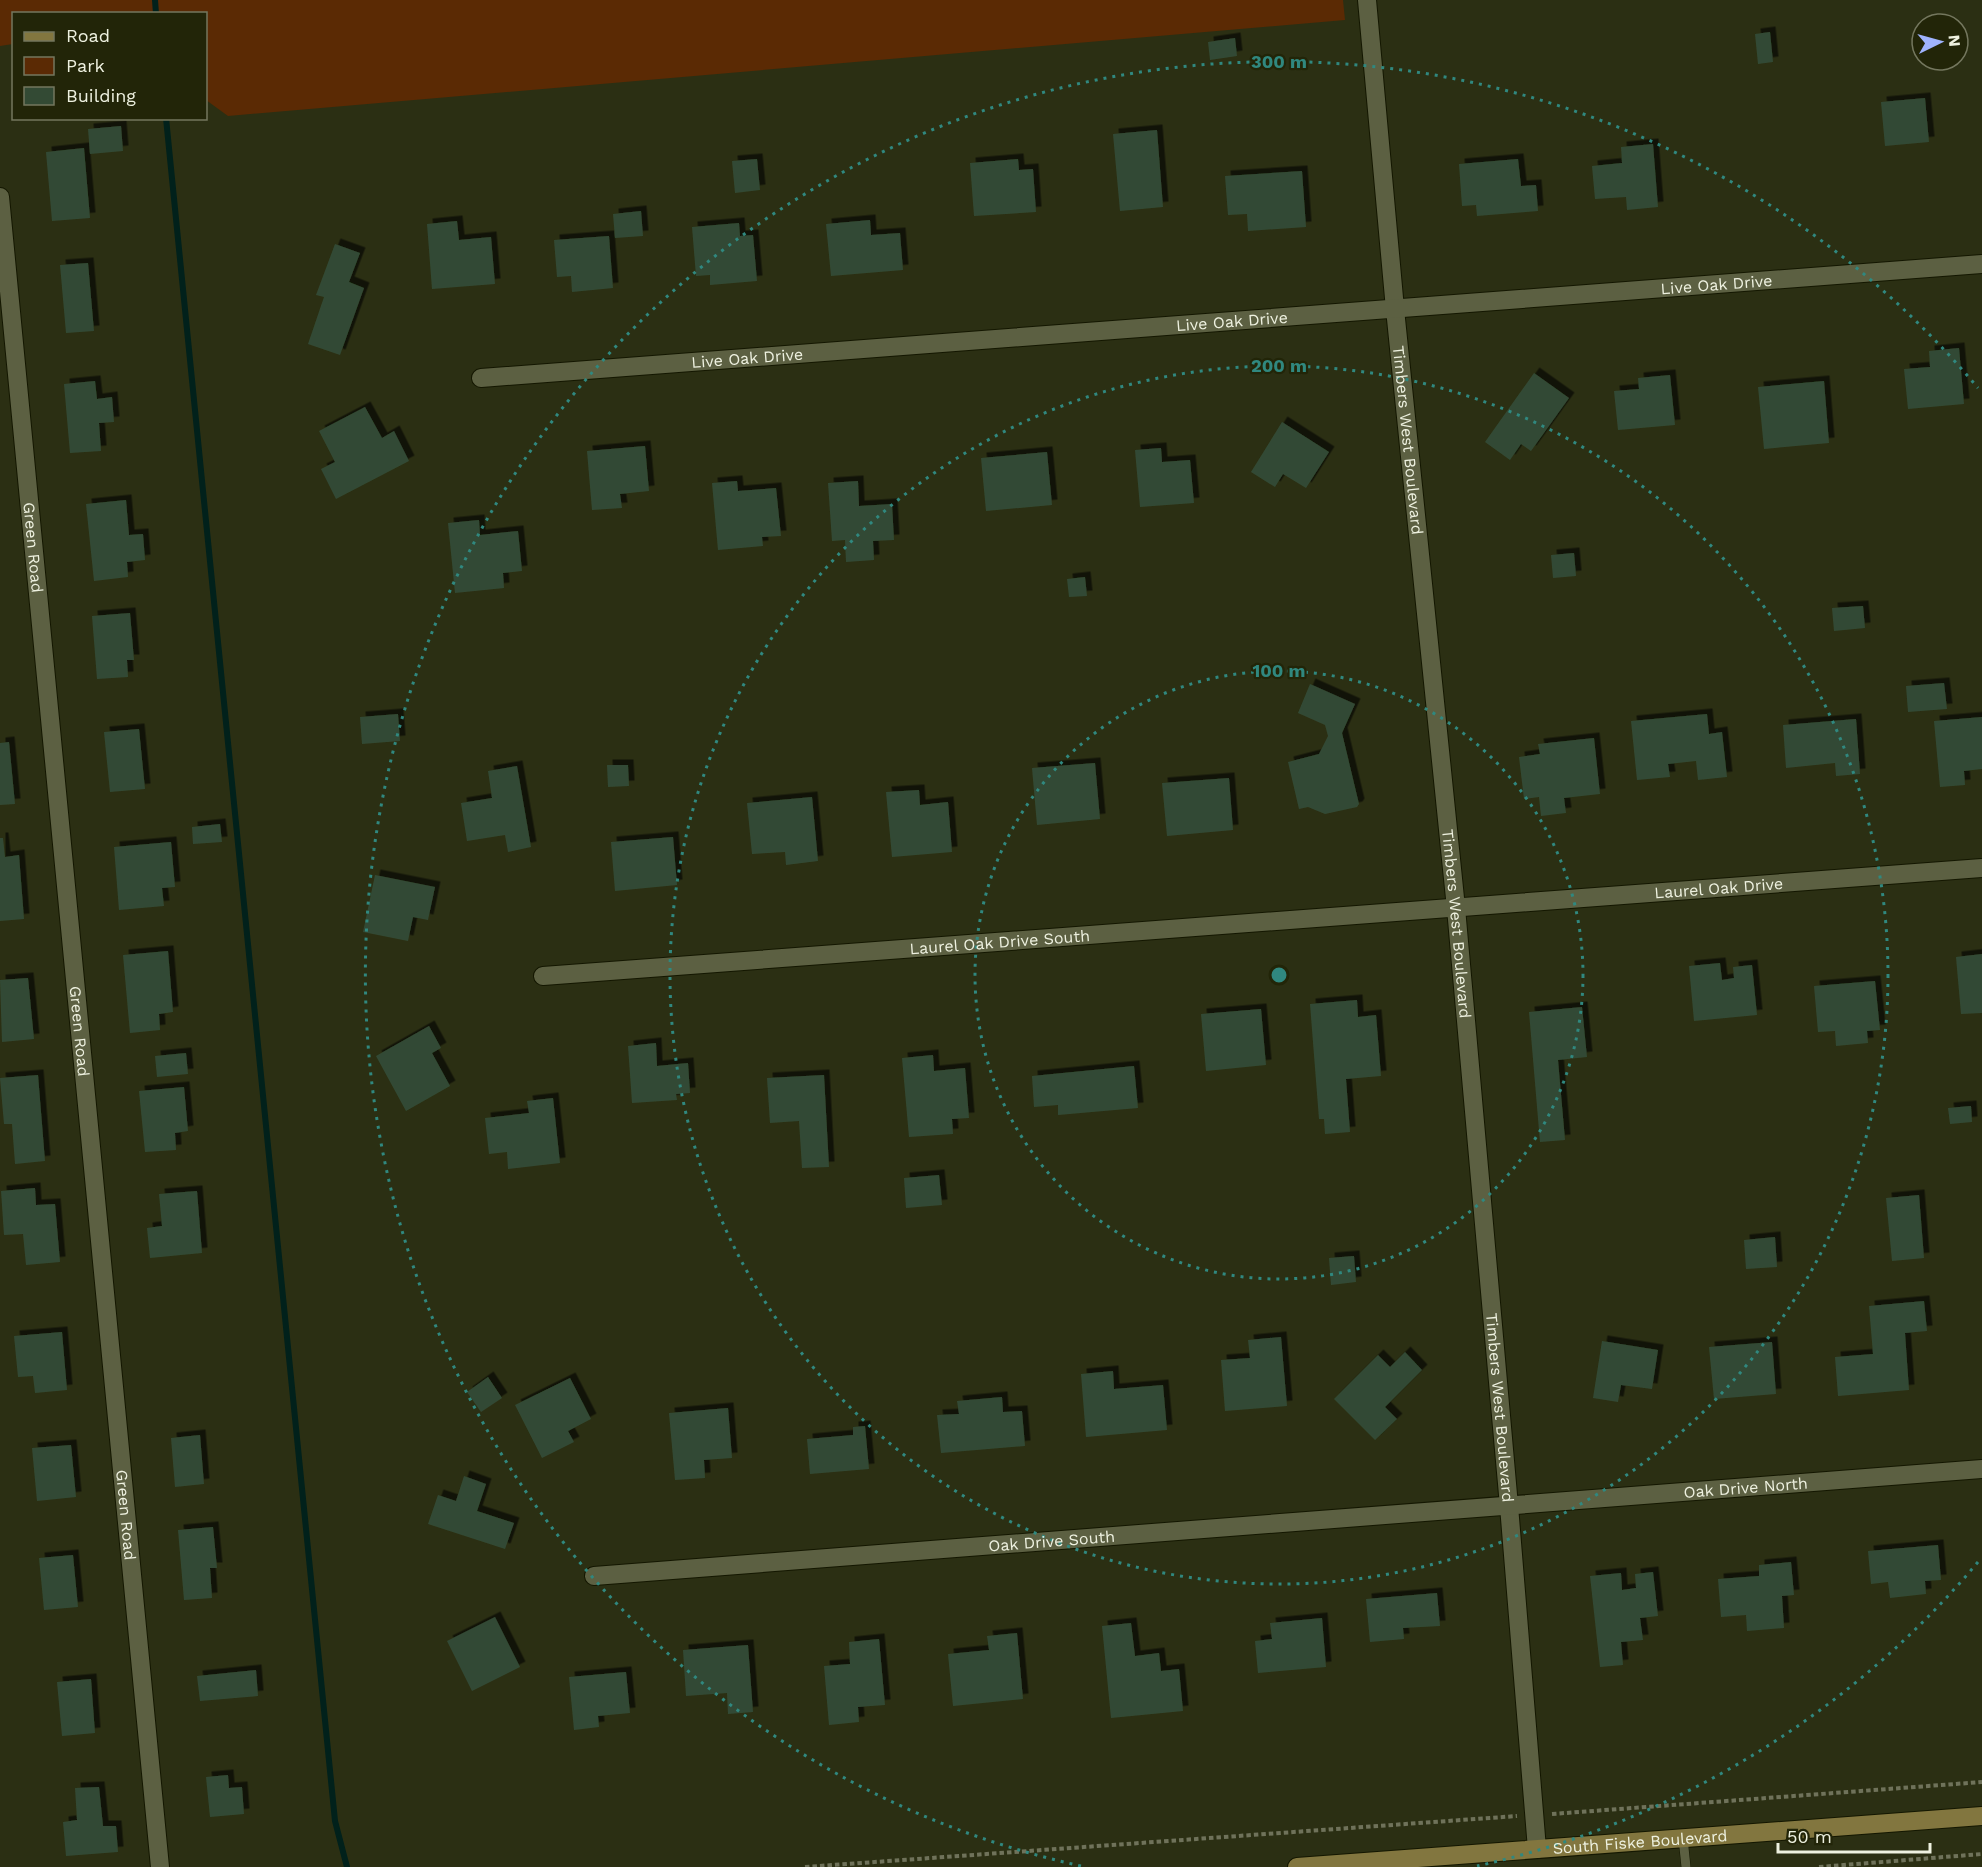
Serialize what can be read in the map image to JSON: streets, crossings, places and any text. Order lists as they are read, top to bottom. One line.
{"streets":{"main road":["South Fiske Boulevard"],"street":["Live Oak Drive","Timbers West Boulevard","Green Road","Laurel Oak Drive","Laurel Oak Drive South","Oak Drive North","Oak Drive South"]},"crossings":[["Live Oak Drive","Timbers West Boulevard"],["Timbers West Boulevard","Laurel Oak Drive"],["Timbers West Boulevard","Laurel Oak Drive South"],["Timbers West Boulevard","Oak Drive North"],["Timbers West Boulevard","Oak Drive South"],["Timbers West Boulevard","South Fiske Boulevard"],["Laurel Oak Drive","Laurel Oak Drive South"],["Oak Drive North","Oak Drive South"]],"legend":["Road","Park","Building"],"scale_bar":"50 m","north":"right","rings":["300 m","200 m","100 m"]}
